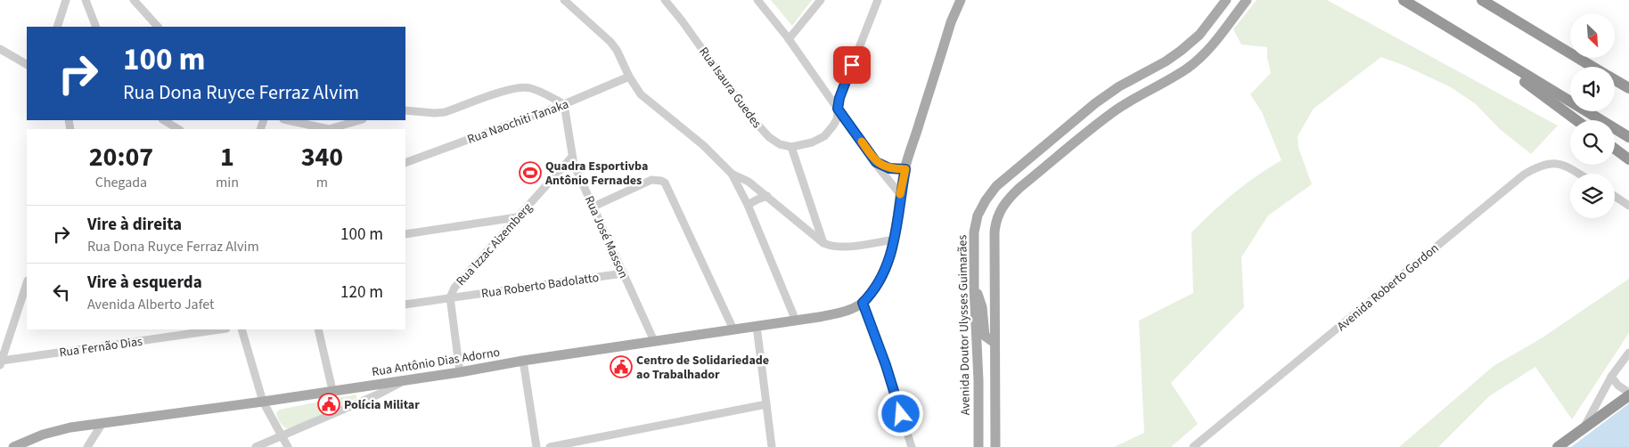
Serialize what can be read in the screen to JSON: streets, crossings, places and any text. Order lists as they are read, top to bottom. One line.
{"streets":{"main road":["Avenida Doutor Ulysses Guimarães","Rua Antônio Dias Adorno"],"street":["Rua Isaura Guedes","Rua Naochiti Tanaka","Rua José Masson","Rua Izzac Aizemberg","Rua Roberto Badolatto","Avenida Roberto Gordon","Rua Fernão Dias"]},"crossings":[["Rua Naochiti Tanaka","Rua José Masson"],["Rua José Masson","Rua Izzac Aizemberg"],["Rua José Masson","Rua Roberto Badolatto"],["Rua José Masson","Rua Antônio Dias Adorno"],["Rua Izzac Aizemberg","Rua Roberto Badolatto"],["Rua Izzac Aizemberg","Rua Antônio Dias Adorno"]],"places":{"sports":["Quadra Esportivba Antônio Fernades"],"public building":["Centro de Solidariedade ao Trabalhador","Polícia Militar"]},"north":"bottom right","page":{"turn":["100 m","Rua Dona Ruyce Ferraz Alvim"],"eta":["20:07","Chegada","1","min","340","m"],"list":[{"name":"Vire à direita","note":"Rua Dona Ruyce Ferraz Alvim","value":"100 m"},{"name":"Vire à esquerda","note":"Avenida Alberto Jafet","value":"120 m"}]}}
